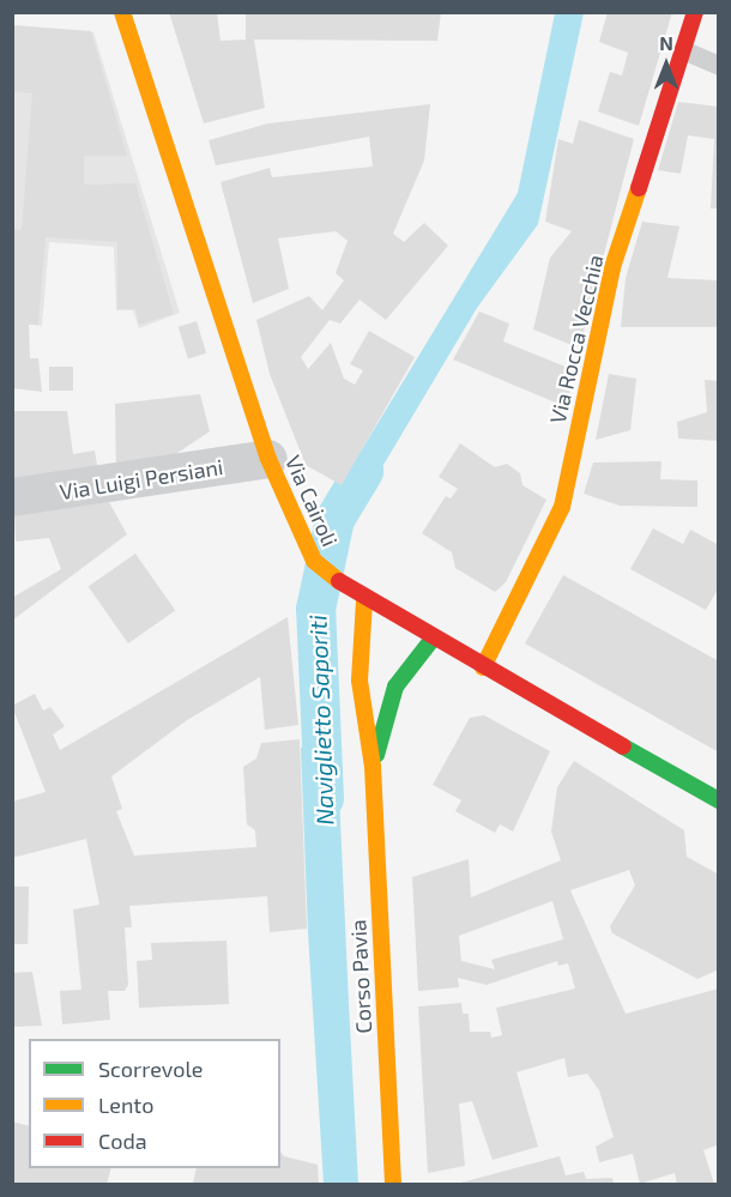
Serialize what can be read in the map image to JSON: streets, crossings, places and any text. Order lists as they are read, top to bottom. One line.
{"streets":{"street":["Via Rocca Vecchia","Via Luigi Persiani","Via Cairoli","Corso Pavia"]},"crossings":[["Via Rocca Vecchia","Via Cairoli"],["Via Luigi Persiani","Via Cairoli"],["Via Cairoli","Corso Pavia"]],"water":["Naviglietto Saporiti"],"legend":["Scorrevole","Lento","Coda"],"north":"top"}
